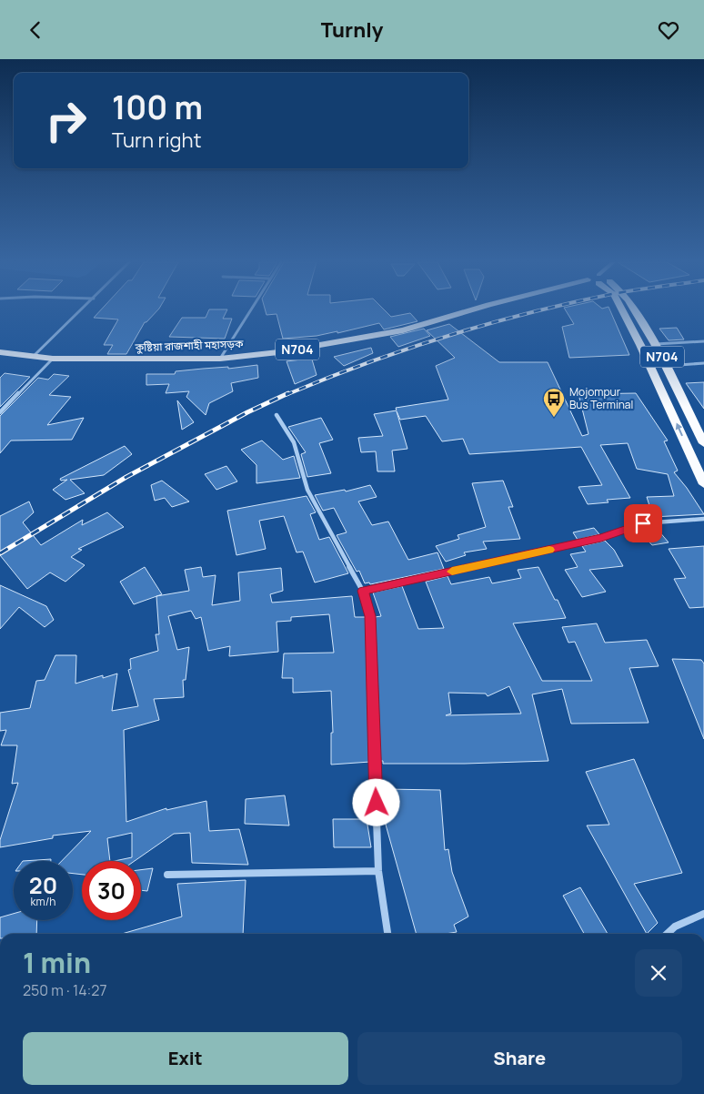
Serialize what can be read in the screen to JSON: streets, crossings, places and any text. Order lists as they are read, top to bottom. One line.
{"streets":{"highway":["কুষ্টিয়া রাজশাহী মহাসড়ক","N704"]},"places":{"bus stop":["Mojompur Bus Terminal"]},"page":{"header":"Turnly","turn":["100 m","Turn right"],"speed":"20 km/h","limit":"30","heading":["1 min","250 m · 14:27"],"buttons":["Exit","Share"]}}
